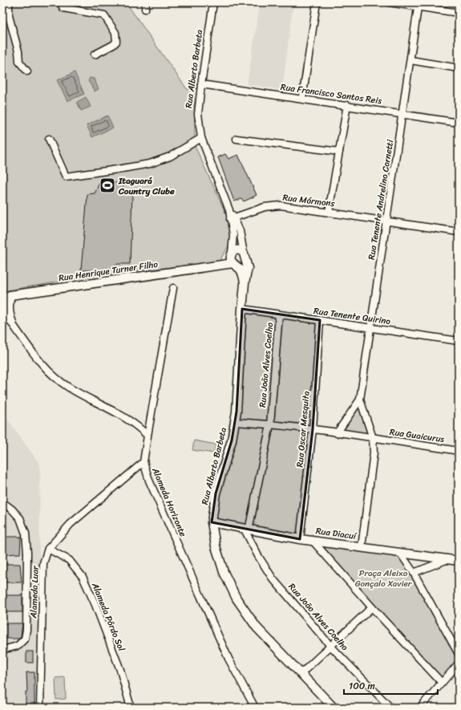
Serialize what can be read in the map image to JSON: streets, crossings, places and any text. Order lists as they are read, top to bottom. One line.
{"streets":{"main road":["Rua Alberto Barbeta","Rua Henrique Turner Filho","Rua Diacuí"],"street":["Rua Francisco Santos Reis","Rua Tenente Andrelino Cornetti","Rua Mórmons","Rua Tenente Quirino","Rua João Alves Coelho","Rua Oscar Mesquita","Rua Guaicurus","Alameda Horizonte","Alameda Luar","Alameda Pôrdo Sol"]},"crossings":[["Rua Alberto Barbeta","Rua Francisco Santos Reis"],["Rua Alberto Barbeta","Rua Mórmons"],["Rua Alberto Barbeta","Rua Henrique Turner Filho"],["Rua Alberto Barbeta","Rua Tenente Quirino"],["Rua Alberto Barbeta","Rua Guaicurus"],["Rua Alberto Barbeta","Rua Diacuí"],["Rua Francisco Santos Reis","Rua Tenente Andrelino Cornetti"],["Rua Tenente Andrelino Cornetti","Rua Mórmons"],["Rua Tenente Andrelino Cornetti","Rua Tenente Quirino"],["Rua Tenente Quirino","Rua João Alves Coelho"],["Rua Tenente Quirino","Rua Oscar Mesquita"],["Rua João Alves Coelho","Rua Guaicurus"],["Rua João Alves Coelho","Rua Diacuí"],["Rua Oscar Mesquita","Rua Guaicurus"],["Rua Oscar Mesquita","Rua Diacuí"],["Alameda Horizonte","Alameda Luar"],["Alameda Luar","Alameda Pôrdo Sol"]],"parks":["Praça Aleixo Gonçalo Xavier"],"places":{"sports":["Itaguará Country Clube"]},"scale_bar":"100 m"}
